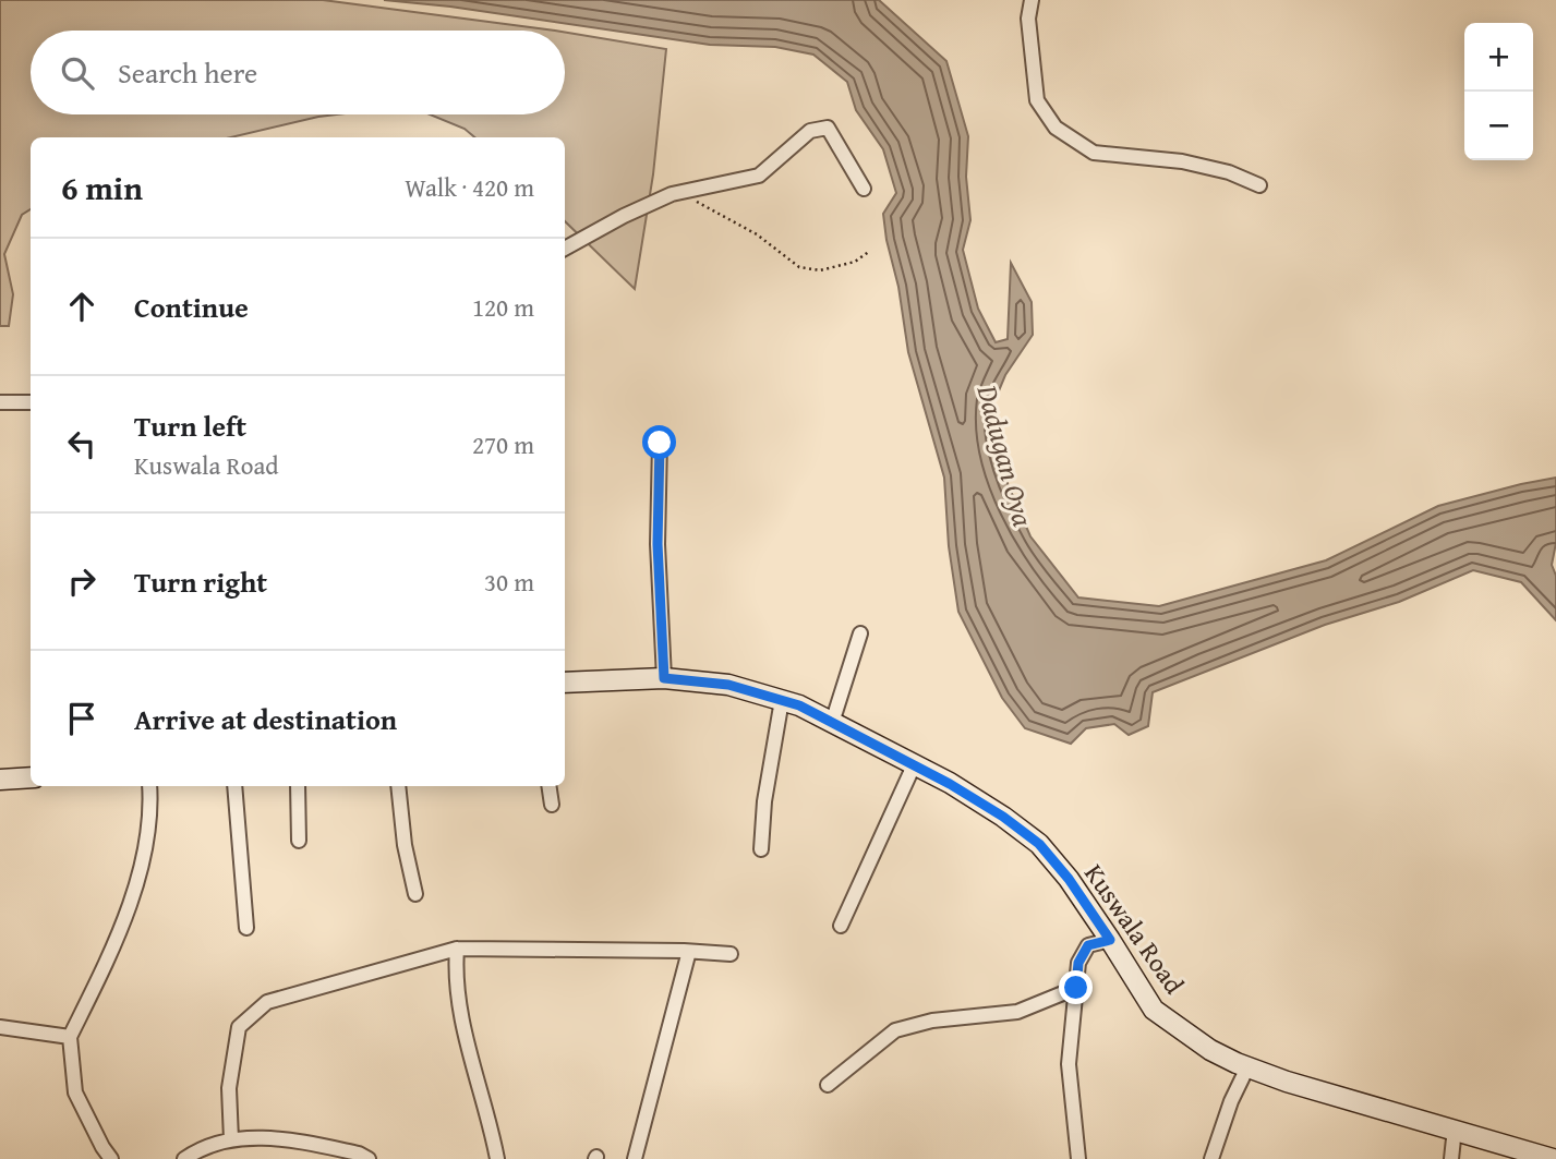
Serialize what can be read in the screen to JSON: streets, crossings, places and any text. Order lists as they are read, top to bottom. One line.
{"streets":{"street":["Kuswala Road"]},"water":["Dadugan Oya"],"page":{"map_buttons":["+","−"],"search":"Search here","heading":["6 min","Walk · 420 m"],"list":[["Continue","120 m"],["Turn left","Kuswala Road","270 m"],["Turn right","30 m"],"Arrive at destination"]}}
